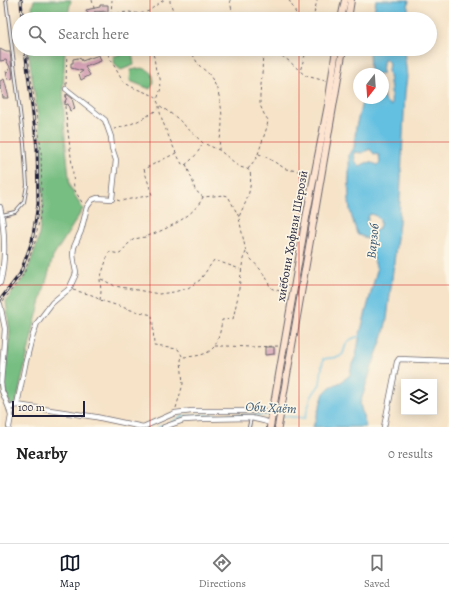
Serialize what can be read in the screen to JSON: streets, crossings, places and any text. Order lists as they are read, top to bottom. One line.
{"streets":{"main road":["хиёбони Ҳофизи Шерозӣ"]},"water":["Варзоб","Оби Ҳаёт"],"scale_bar":"100 m","north":"bottom","page":{"search":"Search here","scale":"100 m","heading":["Nearby","0 results"],"nav":["Map","Directions","Saved"]}}
